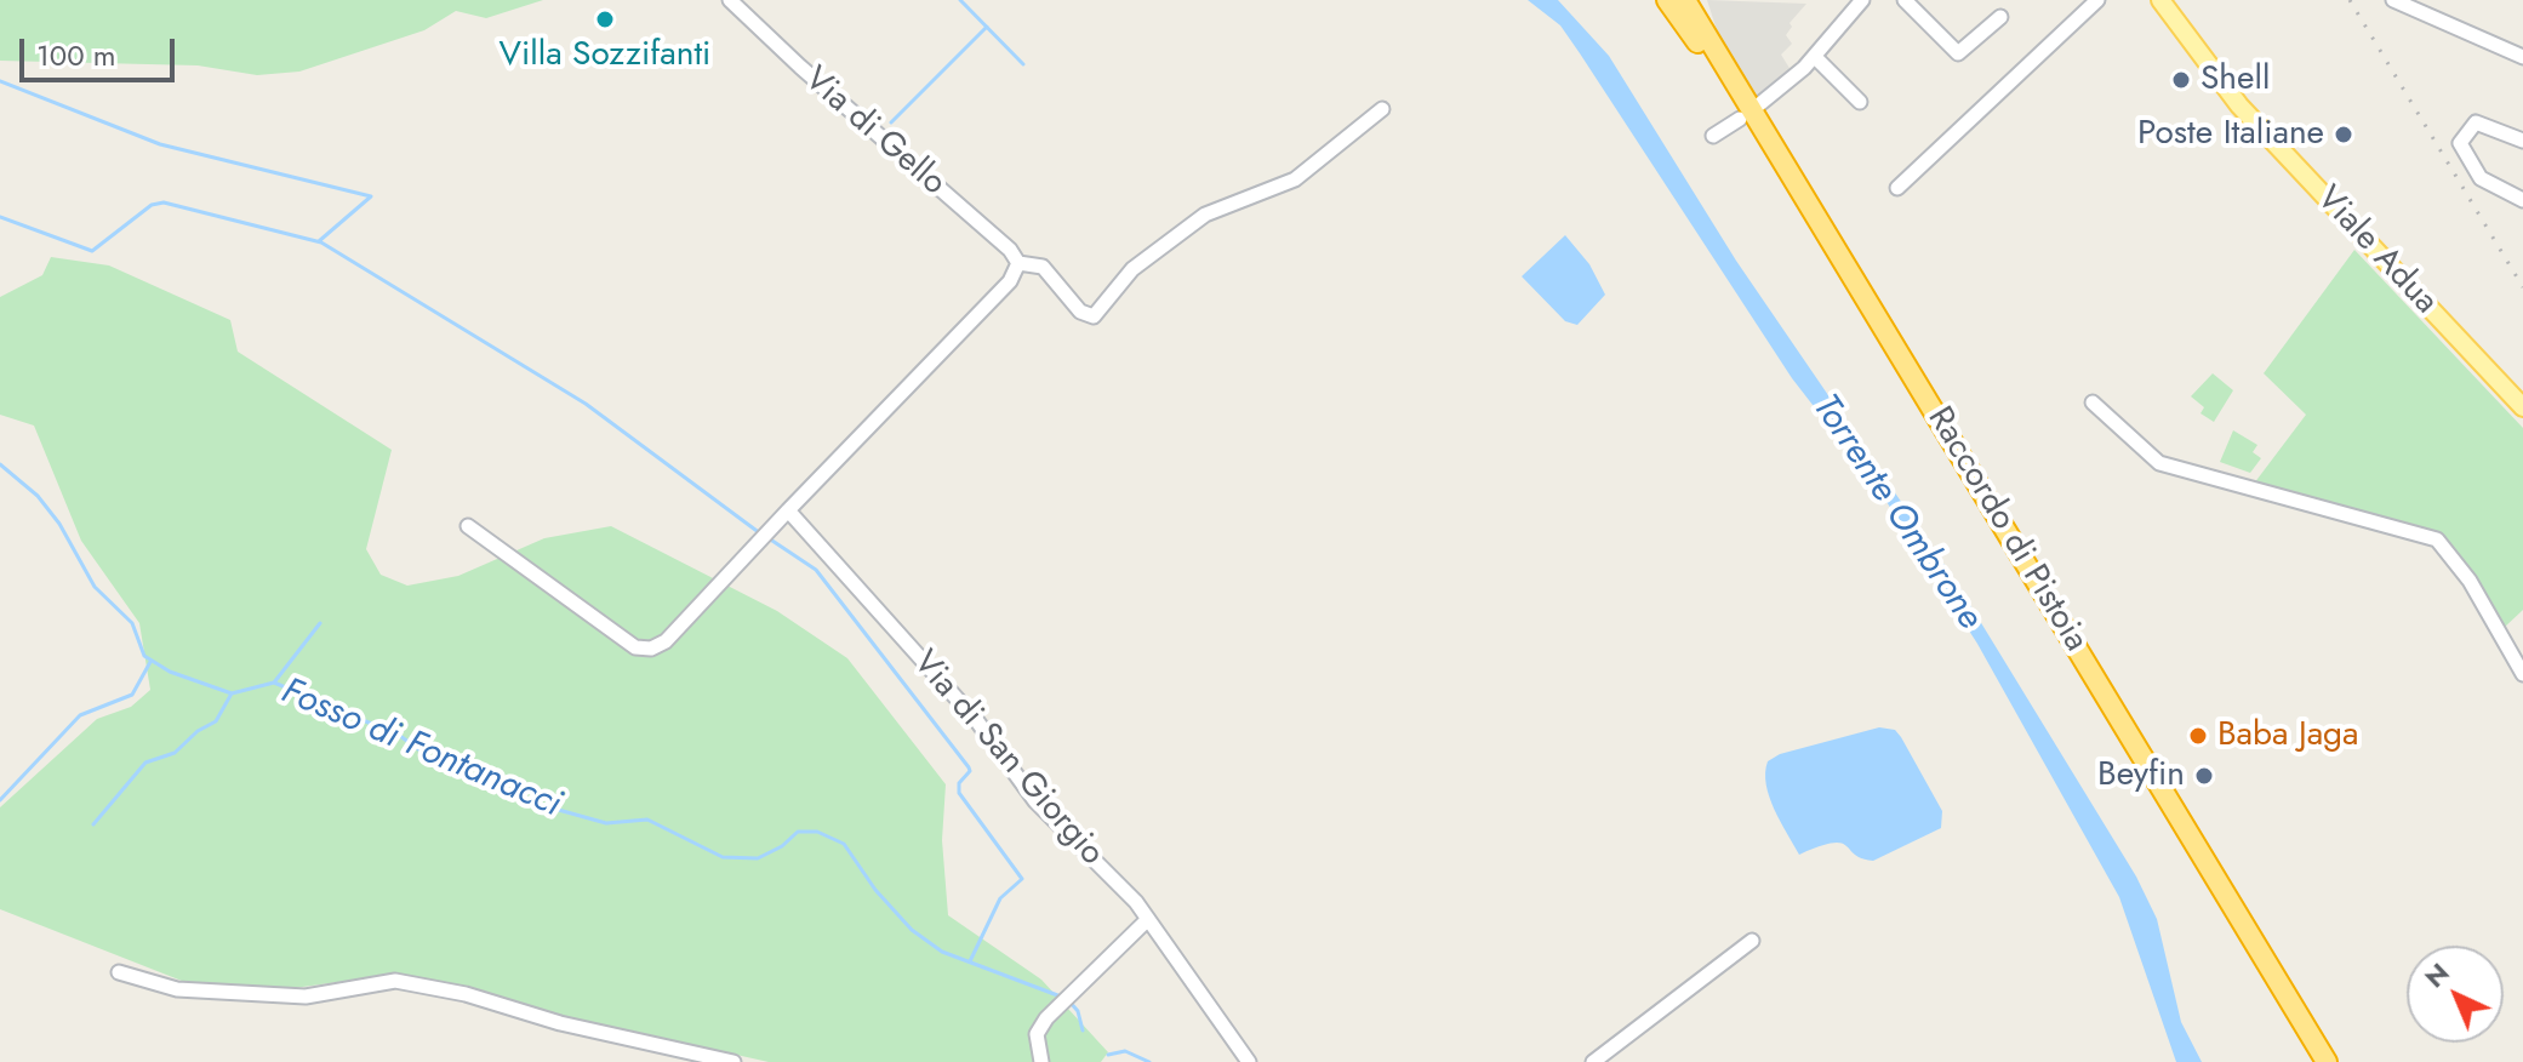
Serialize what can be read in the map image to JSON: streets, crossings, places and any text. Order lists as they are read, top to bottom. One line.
{"streets":{"highway":["Raccordo di Pistoia"],"main road":["Viale Adua"],"street":["Via di Gello","Via di San Giorgio"]},"water":["Torrente Ombrone","Fosso di Fontanacci"],"places":["Villa Sozzifanti","Shell","Poste Italiane","Baba Jaga","Beyfin"],"scale_bar":"100 m","north":"top left"}
